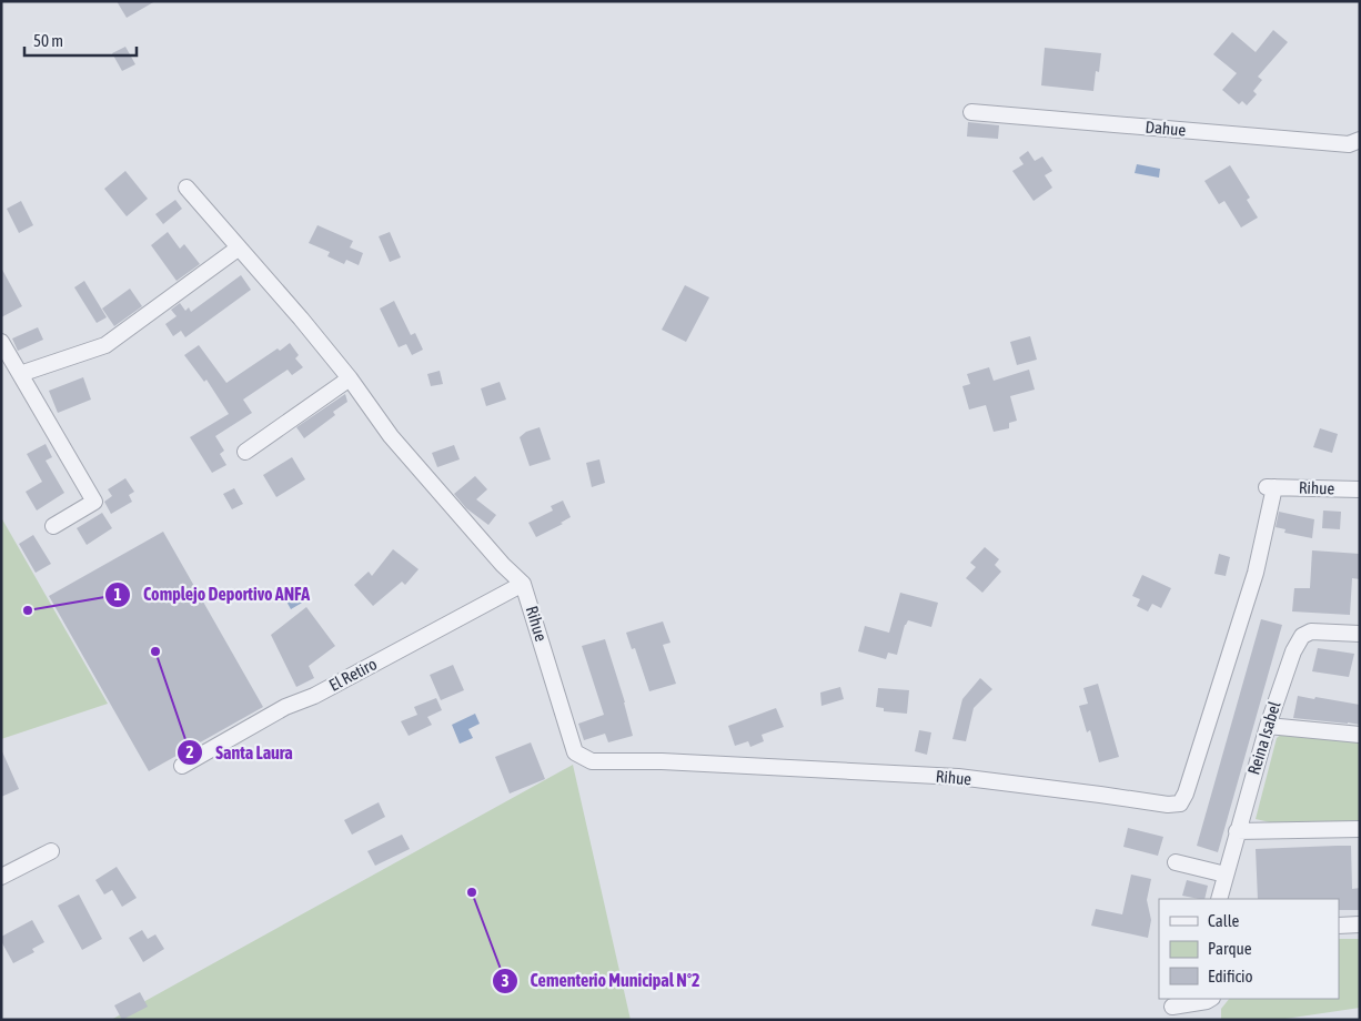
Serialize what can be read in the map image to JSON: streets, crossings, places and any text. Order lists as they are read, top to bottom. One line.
{"streets":{"street":["Dahue","Rihue","El Retiro","Reina Isabel"]},"crossings":[["Rihue","El Retiro"]],"places":["Complejo Deportivo ANFA","Santa Laura","Cementerio Municipal N°2"],"legend":["Calle","Parque","Edificio"],"scale_bar":"50 m"}
